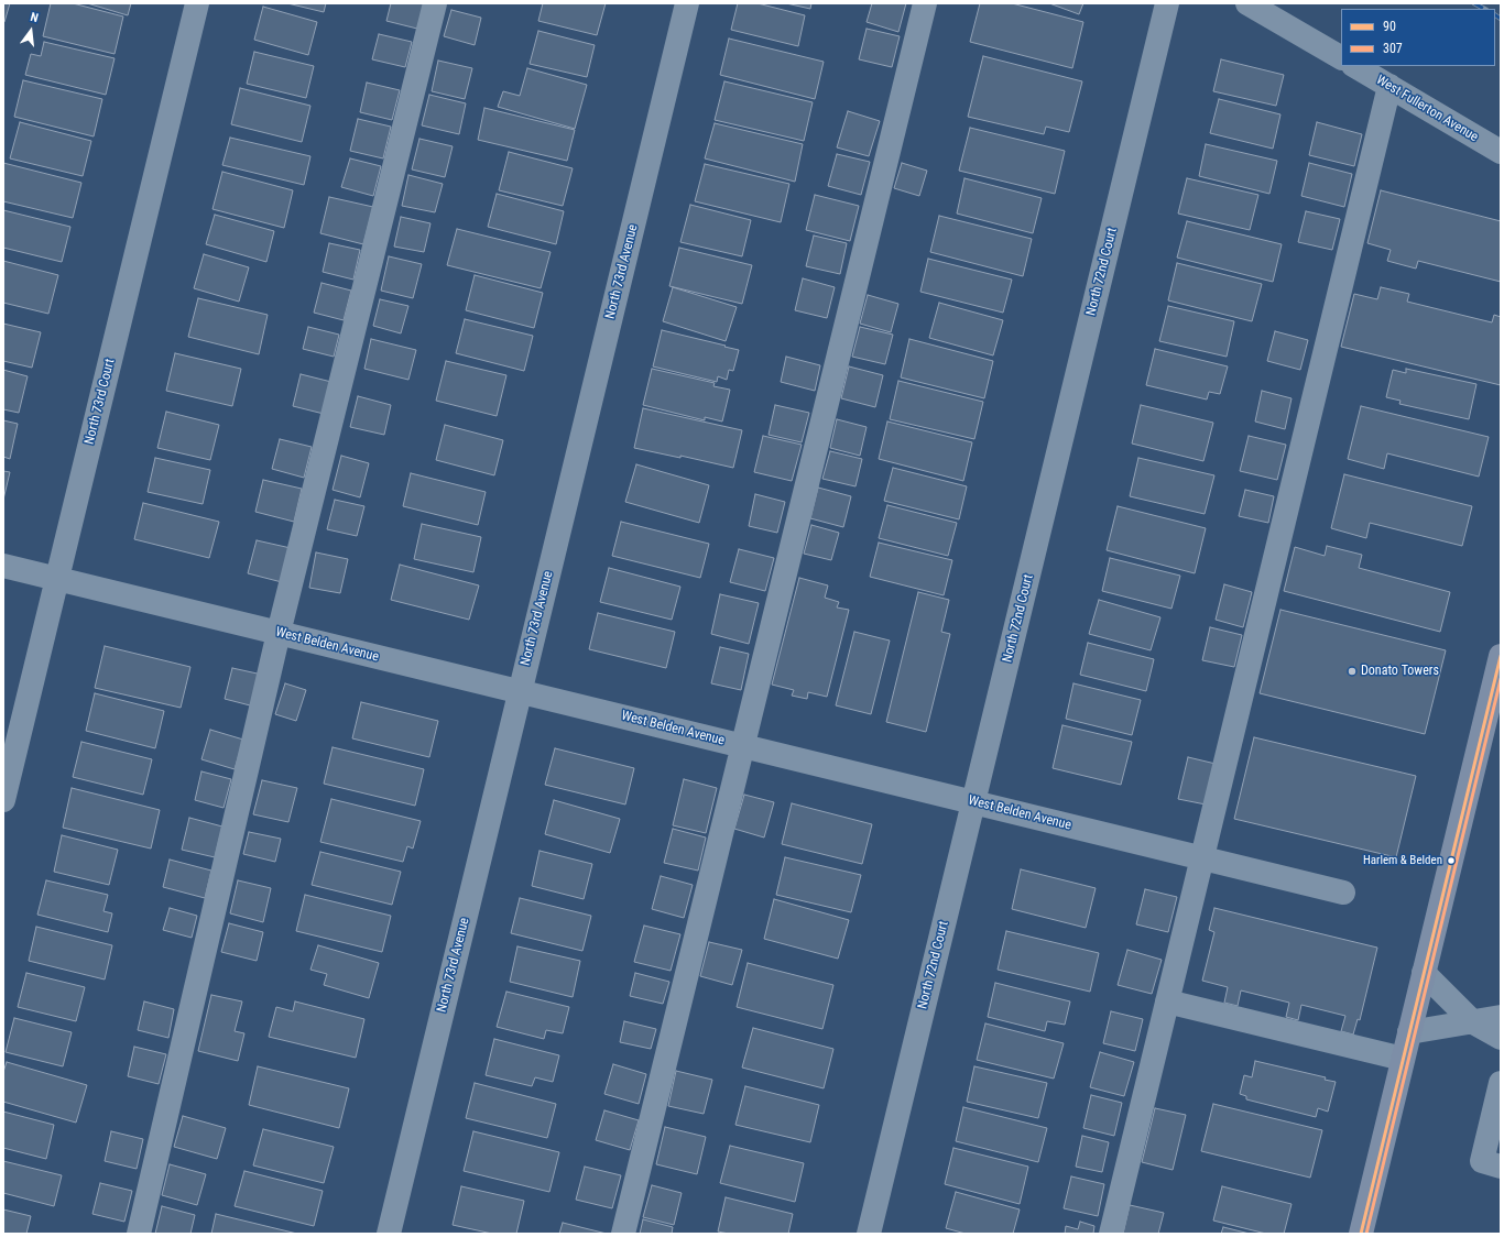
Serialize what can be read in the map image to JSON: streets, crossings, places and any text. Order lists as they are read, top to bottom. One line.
{"streets":{"street":["West Fullerton Avenue","North 73rd Avenue","North 72nd Court","North 73rd Court","West Belden Avenue"]},"crossings":[["North 73rd Avenue","West Belden Avenue"],["North 72nd Court","West Belden Avenue"],["North 73rd Court","West Belden Avenue"]],"places":["Donato Towers","Harlem & Belden"],"lines":["transit line 90","transit line 307"],"legend":["90","307"],"north":"top"}
